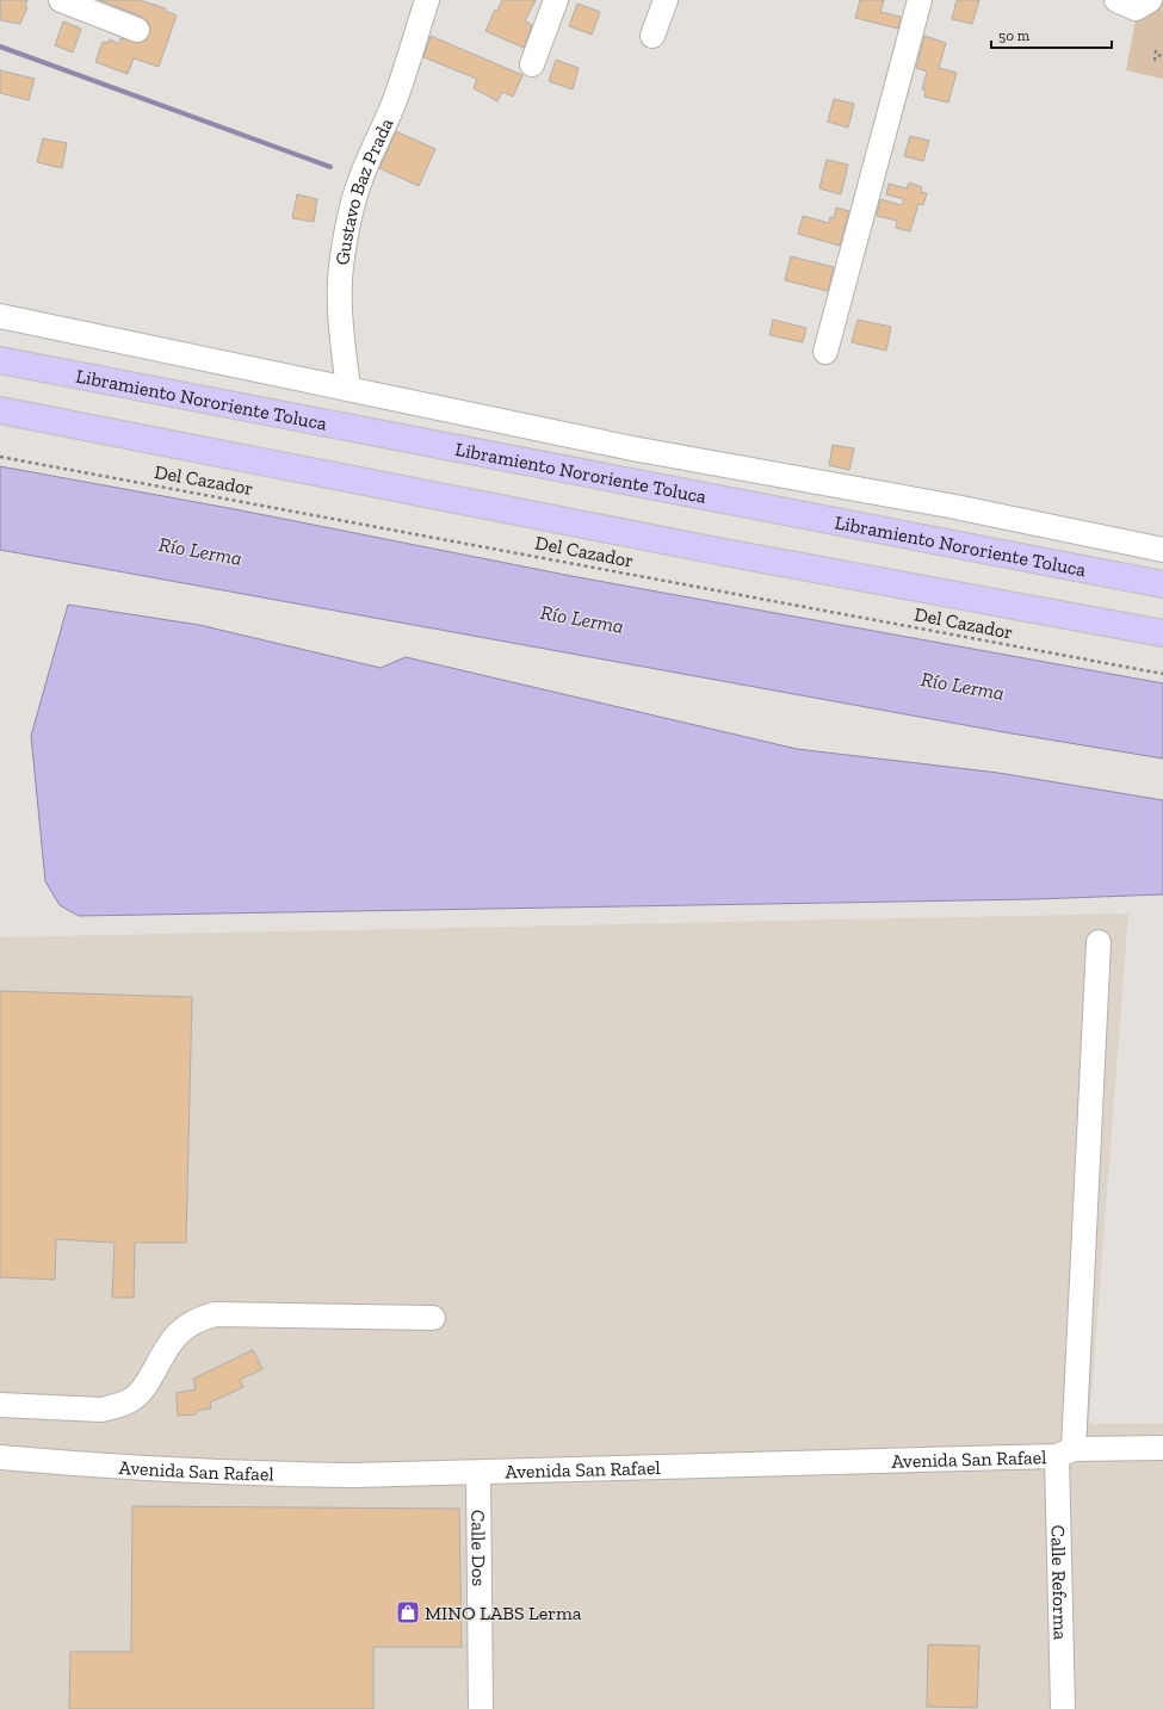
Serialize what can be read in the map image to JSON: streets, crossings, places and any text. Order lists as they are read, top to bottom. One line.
{"streets":{"highway":["Libramiento Nororiente Toluca"],"street":["Gustavo Baz Prada","Avenida San Rafael","Calle Dos","Calle Reforma"],"path":["Del Cazador"]},"crossings":[["Avenida San Rafael","Calle Dos"],["Avenida San Rafael","Calle Reforma"]],"water":["Río Lerma"],"places":{"shop":["MINO LABS Lerma"]},"scale_bar":"50 m"}
